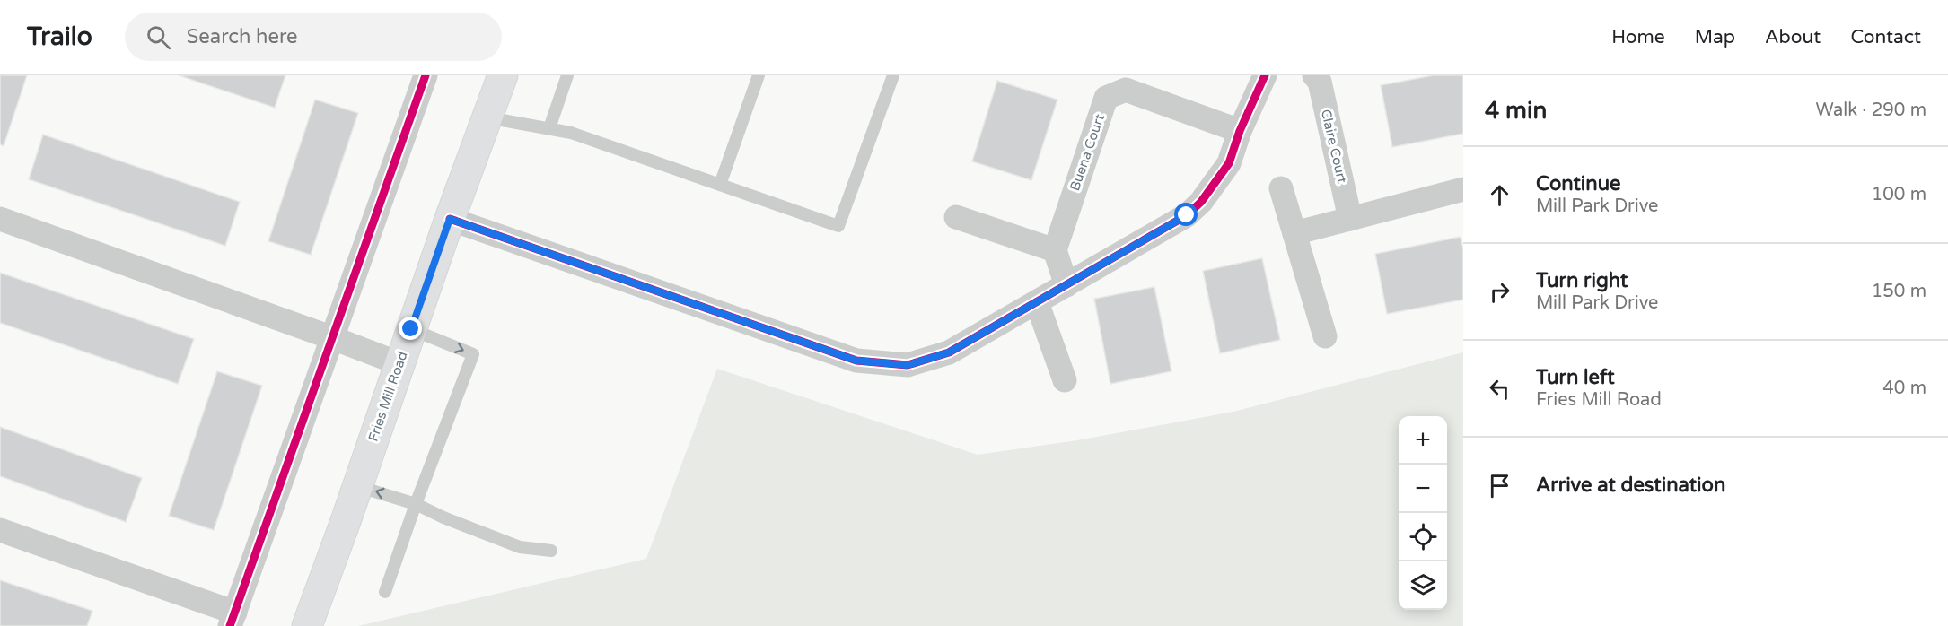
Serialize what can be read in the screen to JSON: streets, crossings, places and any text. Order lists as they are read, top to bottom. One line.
{"streets":{"main road":["Fries Mill Road"],"street":["Claire Court","Buena Court"]},"page":{"header":"Trailo","search":"Search here","nav":["Home","Map","About","Contact"],"heading":["4 min","Walk · 290 m"],"list":[["Continue","Mill Park Drive","100 m"],["Turn right","Mill Park Drive","150 m"],["Turn left","Fries Mill Road","40 m"],"Arrive at destination"],"map_buttons":["+","−"]}}
